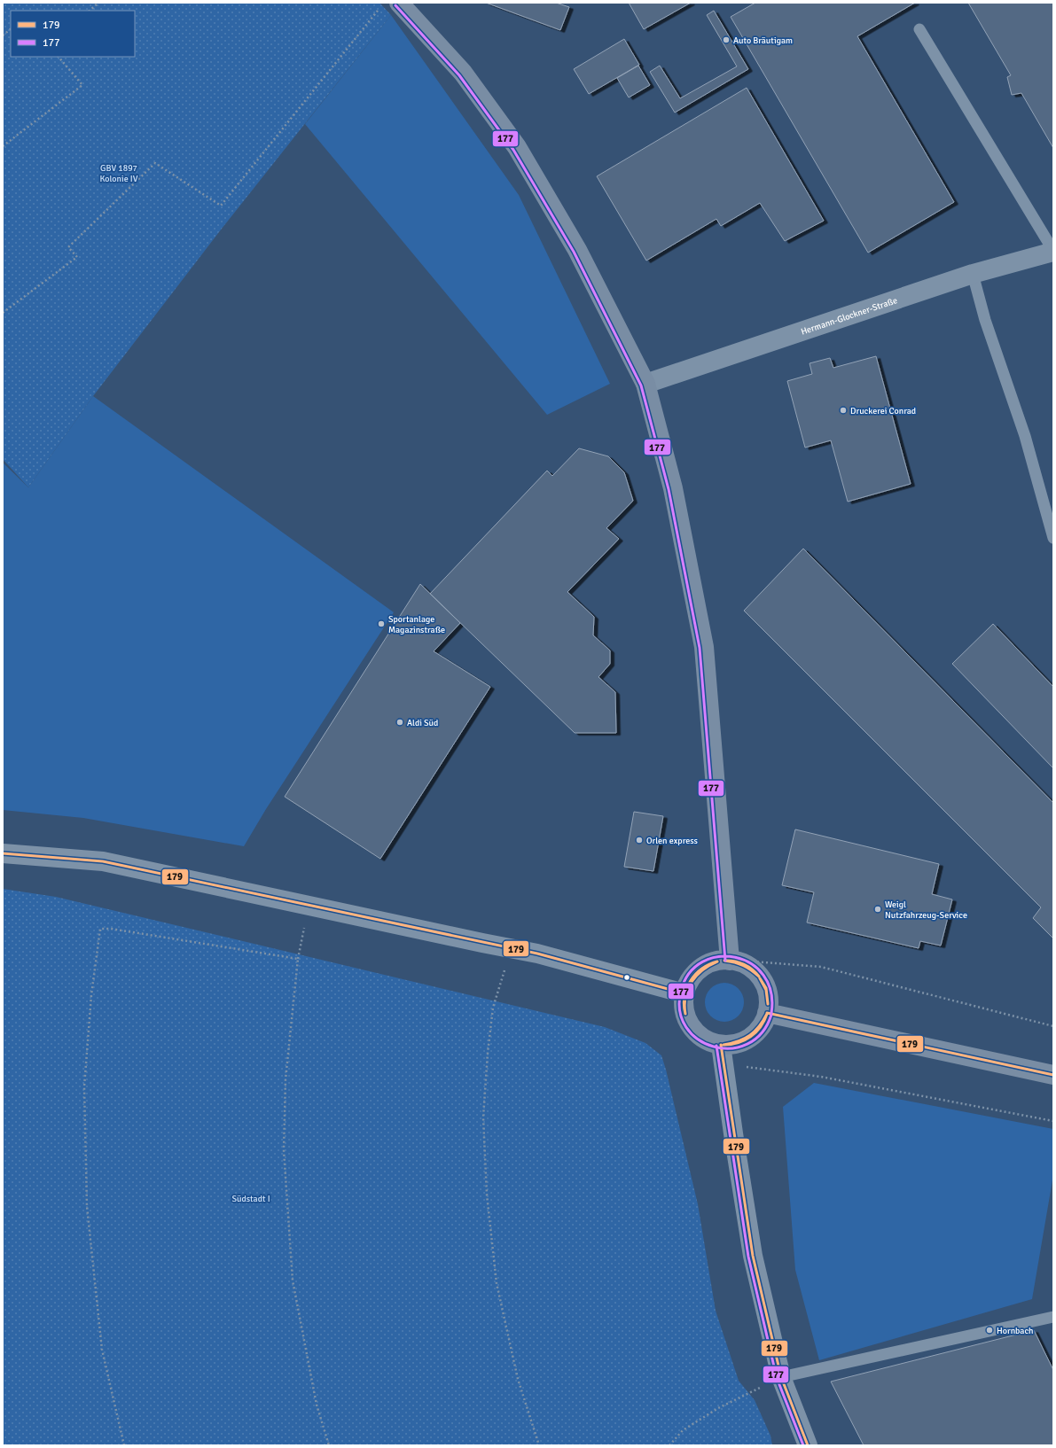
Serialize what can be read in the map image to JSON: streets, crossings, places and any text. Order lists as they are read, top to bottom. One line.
{"streets":{"street":["Hermann-Glockner-Straße"]},"parks":["GBV 1897 Kolonie IV","Südstadt I"],"places":["Auto Bräutigam","Druckerei Conrad","Sportanlage Magazinstraße","Aldi Süd","Orlen express","Weigl Nutzfahrzeug-Service","Hornbach"],"lines":["transit line 177","transit line 179"],"legend":["179","177"]}
